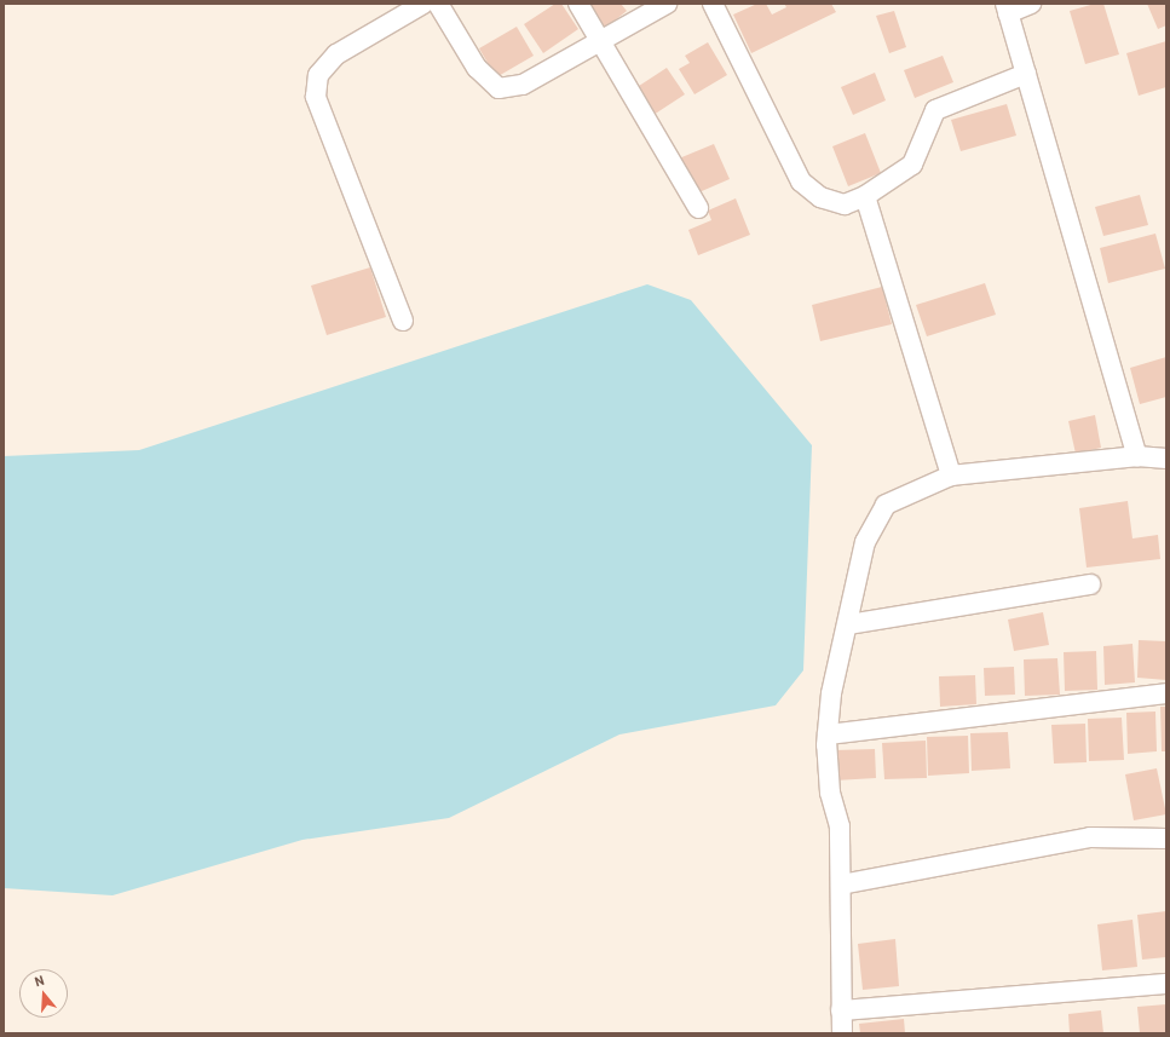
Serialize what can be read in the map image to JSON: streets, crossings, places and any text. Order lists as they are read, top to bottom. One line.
{"north":"top"}
